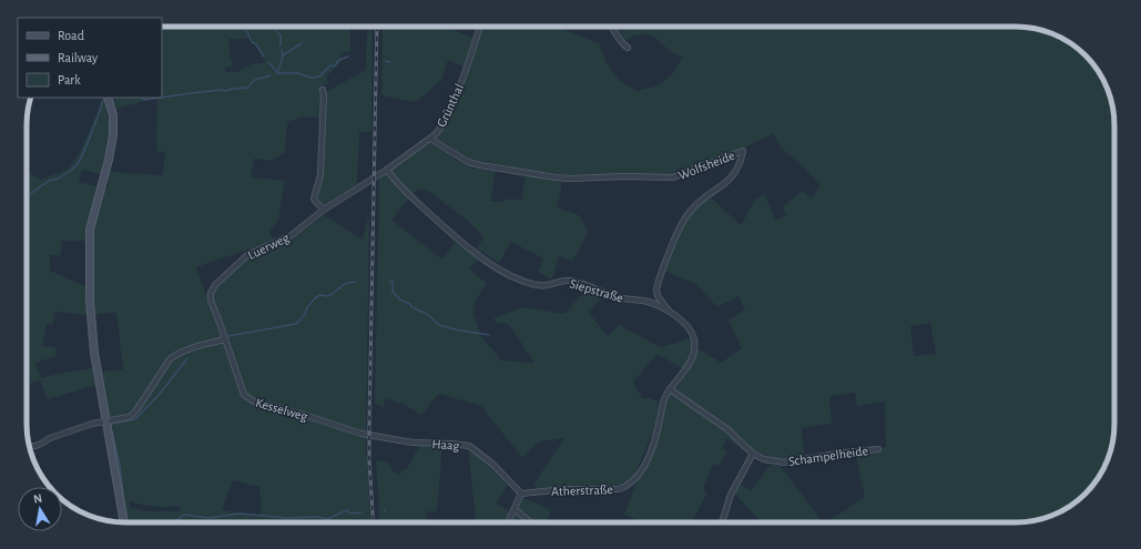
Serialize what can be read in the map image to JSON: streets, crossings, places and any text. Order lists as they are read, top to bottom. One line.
{"streets":{"street":["Grünthal","Wolfsheide","Luerweg","Siepstraße","Kesselweg","Haag","Schampelheide","Atherstraße"]},"crossings":[["Grünthal","Wolfsheide"],["Grünthal","Luerweg"],["Grünthal","Siepstraße"],["Wolfsheide","Siepstraße"],["Luerweg","Siepstraße"],["Luerweg","Kesselweg"],["Siepstraße","Schampelheide"],["Siepstraße","Atherstraße"],["Kesselweg","Haag"],["Haag","Atherstraße"],["Schampelheide","Atherstraße"]],"legend":["Road","Railway","Park"],"north":"top"}
